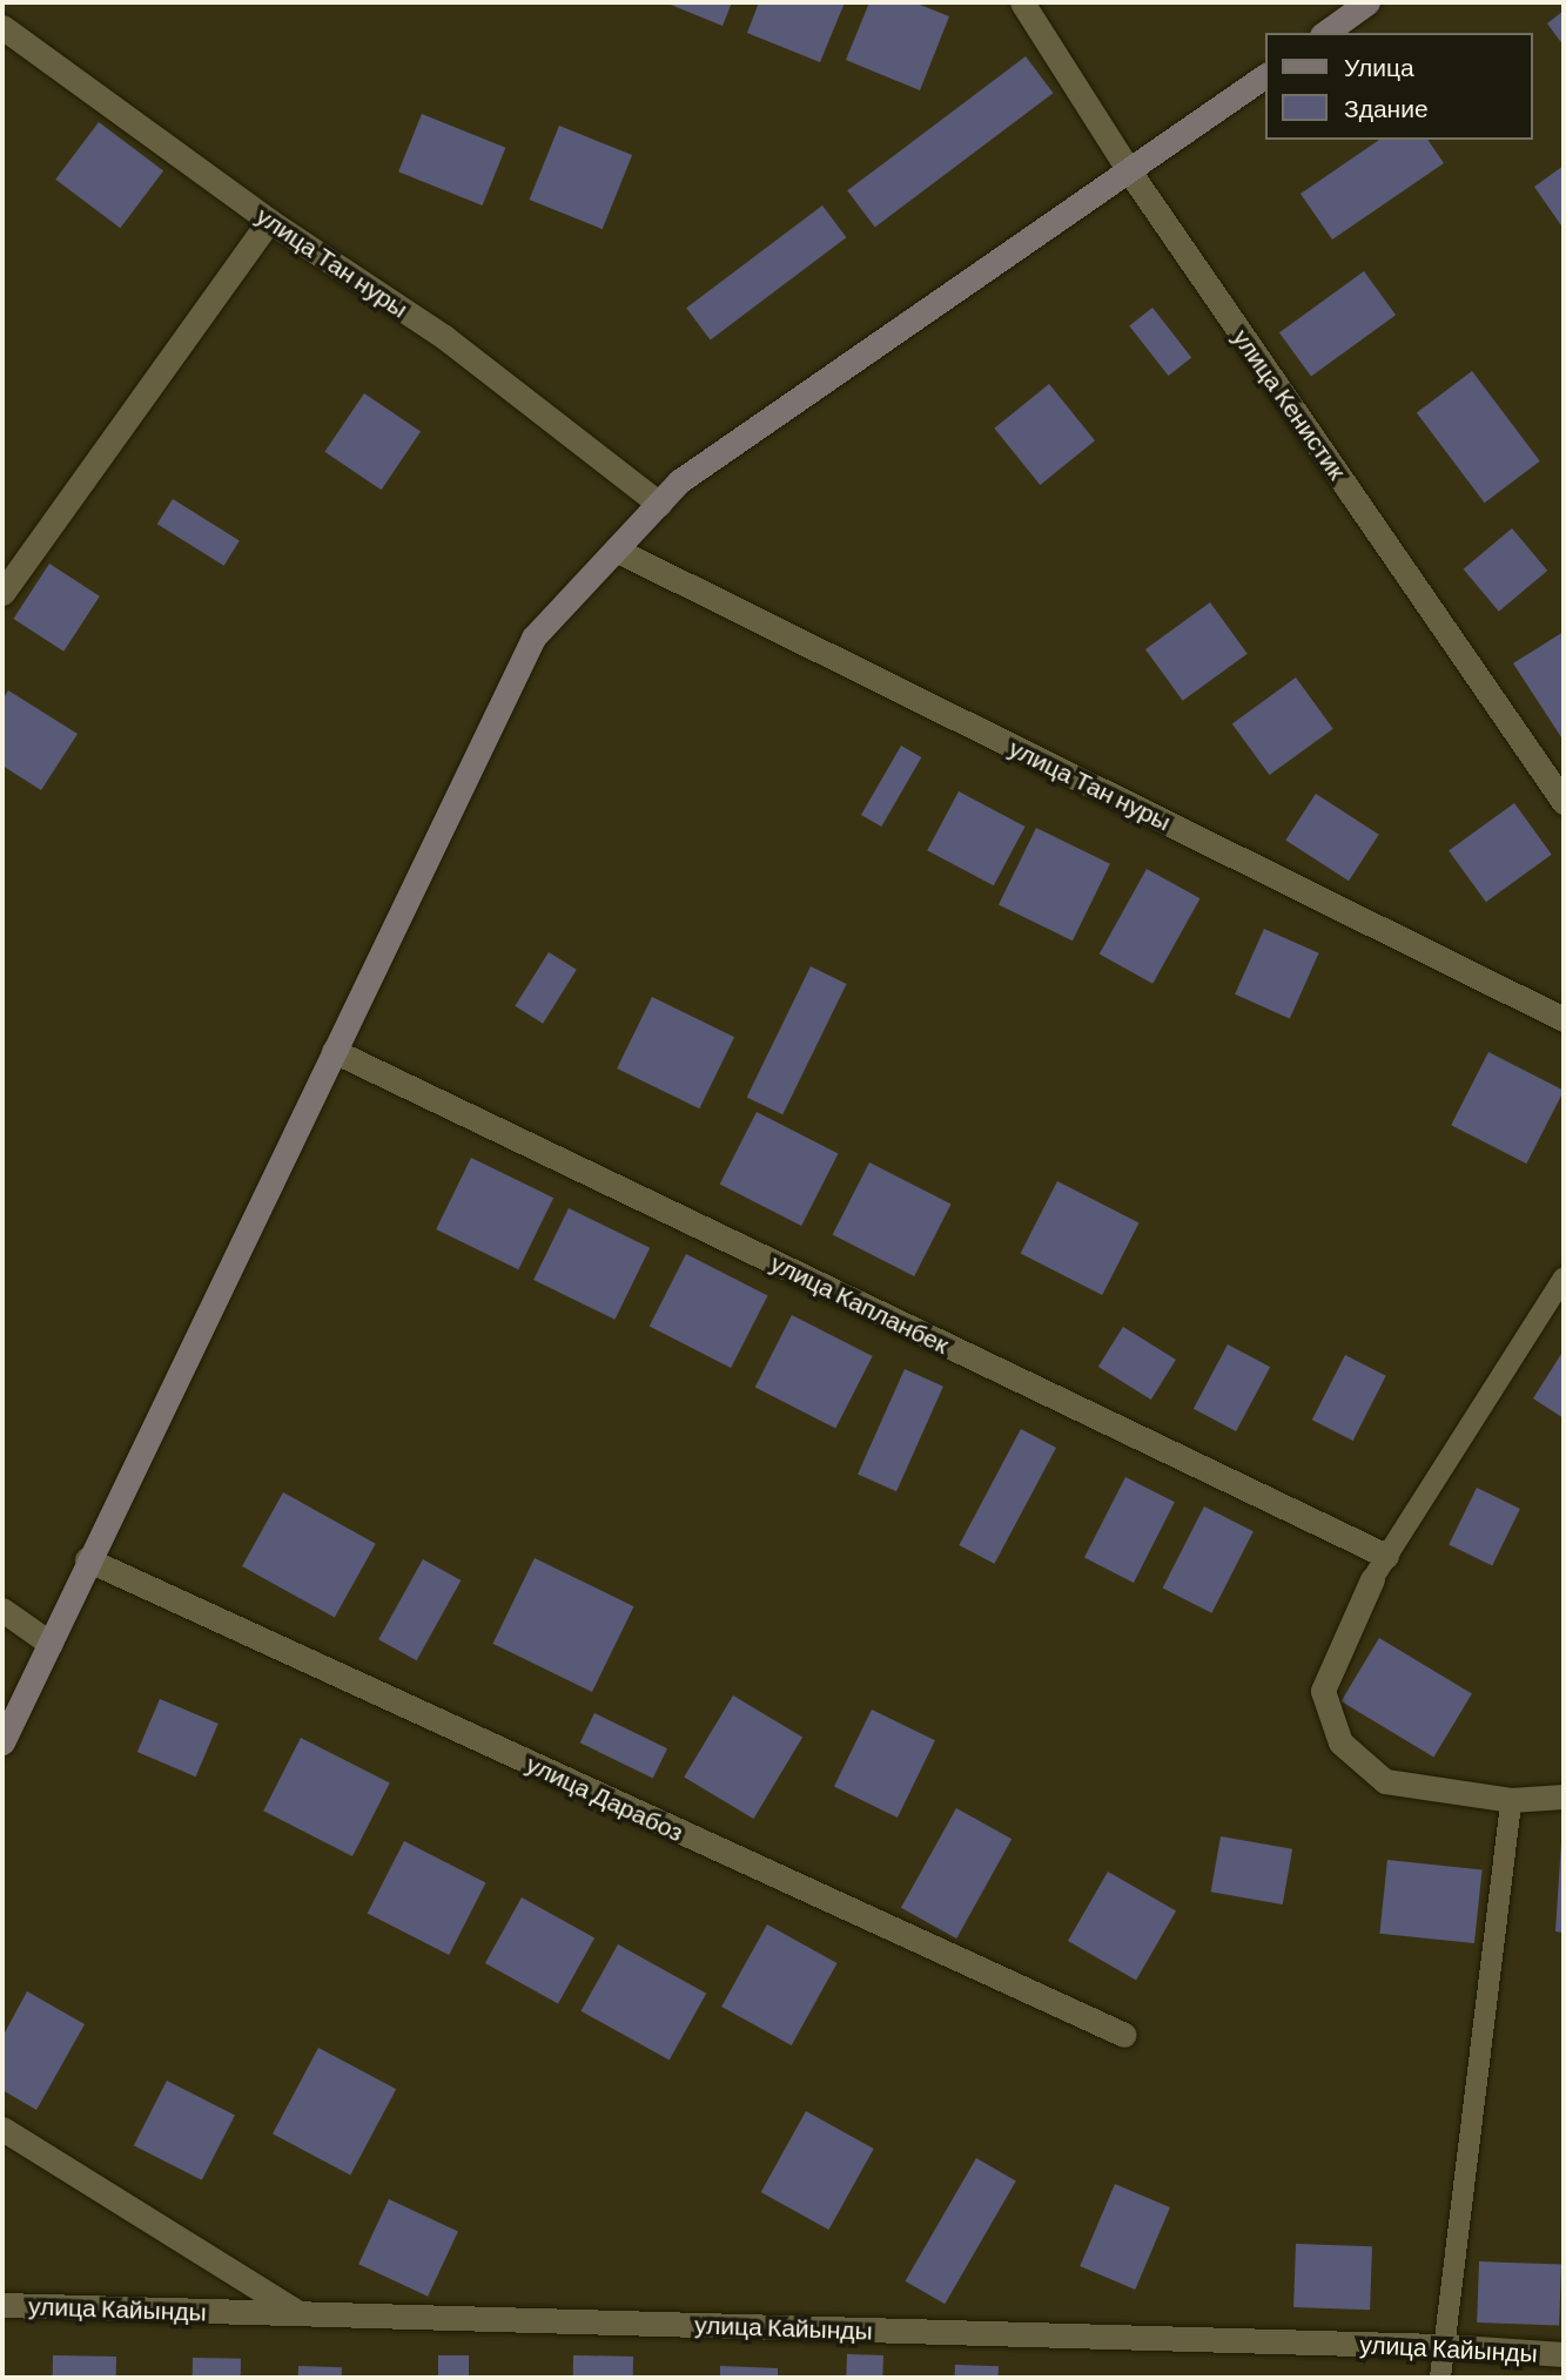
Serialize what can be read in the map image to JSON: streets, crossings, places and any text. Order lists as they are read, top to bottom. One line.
{"streets":{"street":["улица Тан нуры","улица Кенистик","улица Капланбек","улица Дарабоз","улица Кайынды"]},"legend":["Улица","Здание"]}
